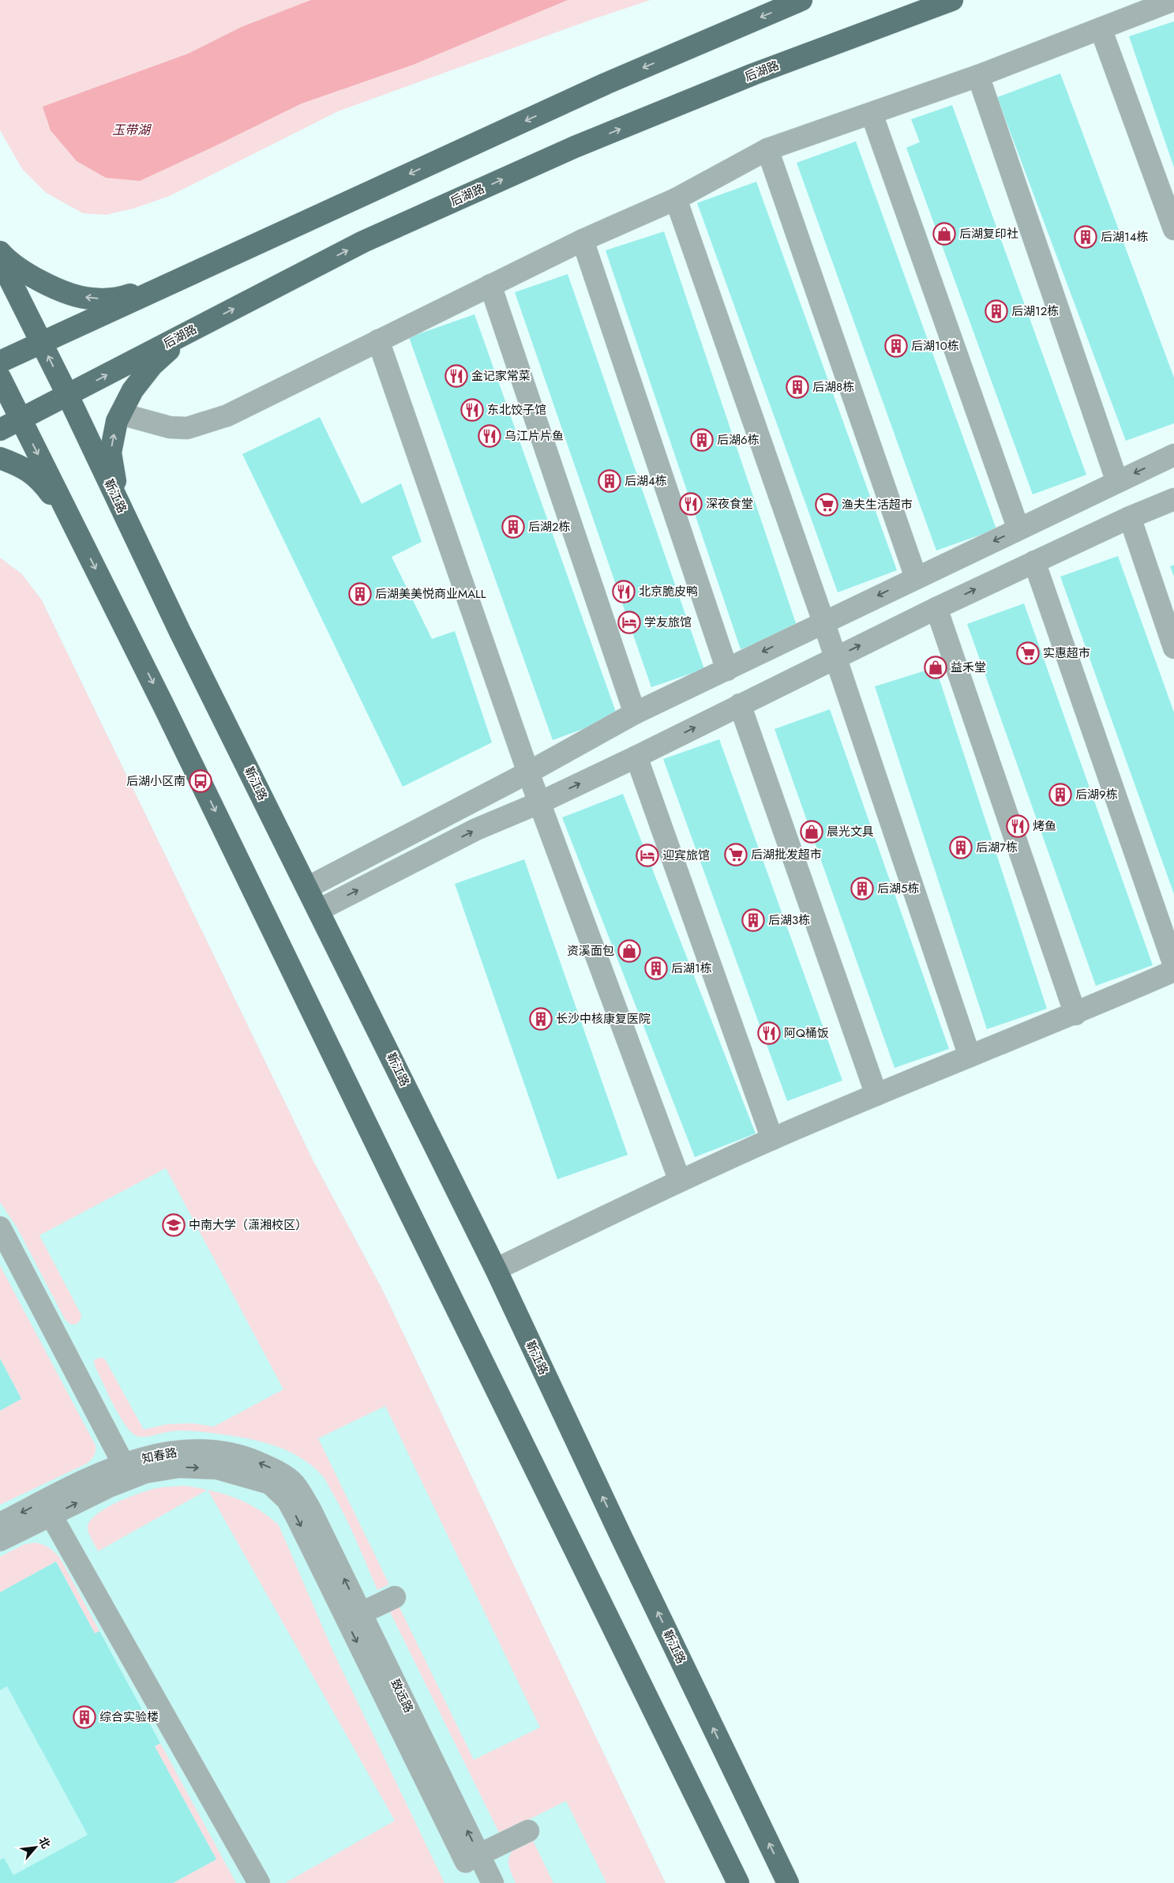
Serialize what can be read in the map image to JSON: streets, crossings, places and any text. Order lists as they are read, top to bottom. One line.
{"streets":{"main road":["后湖路","靳江路"],"street":["知春路","致远路"]},"crossings":[["后湖路","靳江路"],["知春路","致远路"]],"one_way":["知春路","致远路"],"water":["玉带湖"],"places":{"shop":["后湖复印社","益禾堂","晨光文具","资溪面包"],"building":["后湖14栋","后湖12栋","后湖10栋","后湖8栋","后湖6栋","后湖4栋","后湖2栋","后湖美美悦商业MALL","后湖9栋","后湖7栋","后湖5栋","后湖3栋","后湖1栋","长沙中核康复医院","综合实验楼"],"restaurant":["金记家常菜","东北饺子馆","乌江片片鱼","深夜食堂","北京脆皮鸭","烤鱼","阿Q桶饭"],"supermarket":["渔夫生活超市","实惠超市","后湖批发超市"],"hotel":["学友旅馆","迎宾旅馆"],"bus stop":["后湖小区南"],"school or university":["中南大学（潇湘校区）"]},"north":"top right"}
